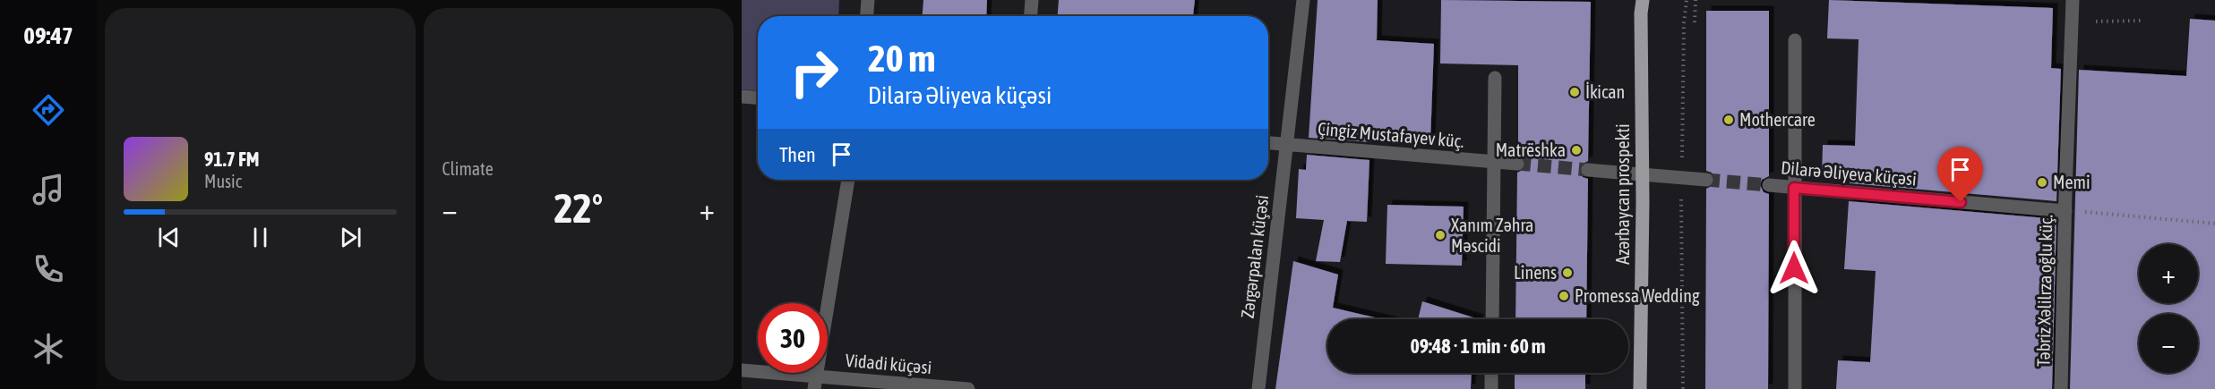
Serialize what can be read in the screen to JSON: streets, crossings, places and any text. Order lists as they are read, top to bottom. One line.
{"streets":{"main road":["Azərbaycan prospekti"],"street":["Çingiz Mustafayev küç.","Dilarə Əliyeva küçəsi","Zərgərpalan küçəsi","Təbriz Xəlilrza oğlu küç.","Vidadi küçəsi"]},"crossings":[["Çingiz Mustafayev küç.","Zərgərpalan küçəsi"],["Dilarə Əliyeva küçəsi","Təbriz Xəlilrza oğlu küç."]],"places":["İkican","Mothercare","Matrëshka","Memi","Xanım Zəhra Məscidi","Linens","Promessa Wedding"],"page":{"tabs":"09:47","tile":"Climate","turn":["20 m","Dilarə Əliyeva küçəsi"],"then":"Then","song":["91.7 FM","Music"],"heat":["−","22°","+"],"map_buttons":["+","−"],"limit":"30","trip":"09:48 · 1 min · 60 m"}}
